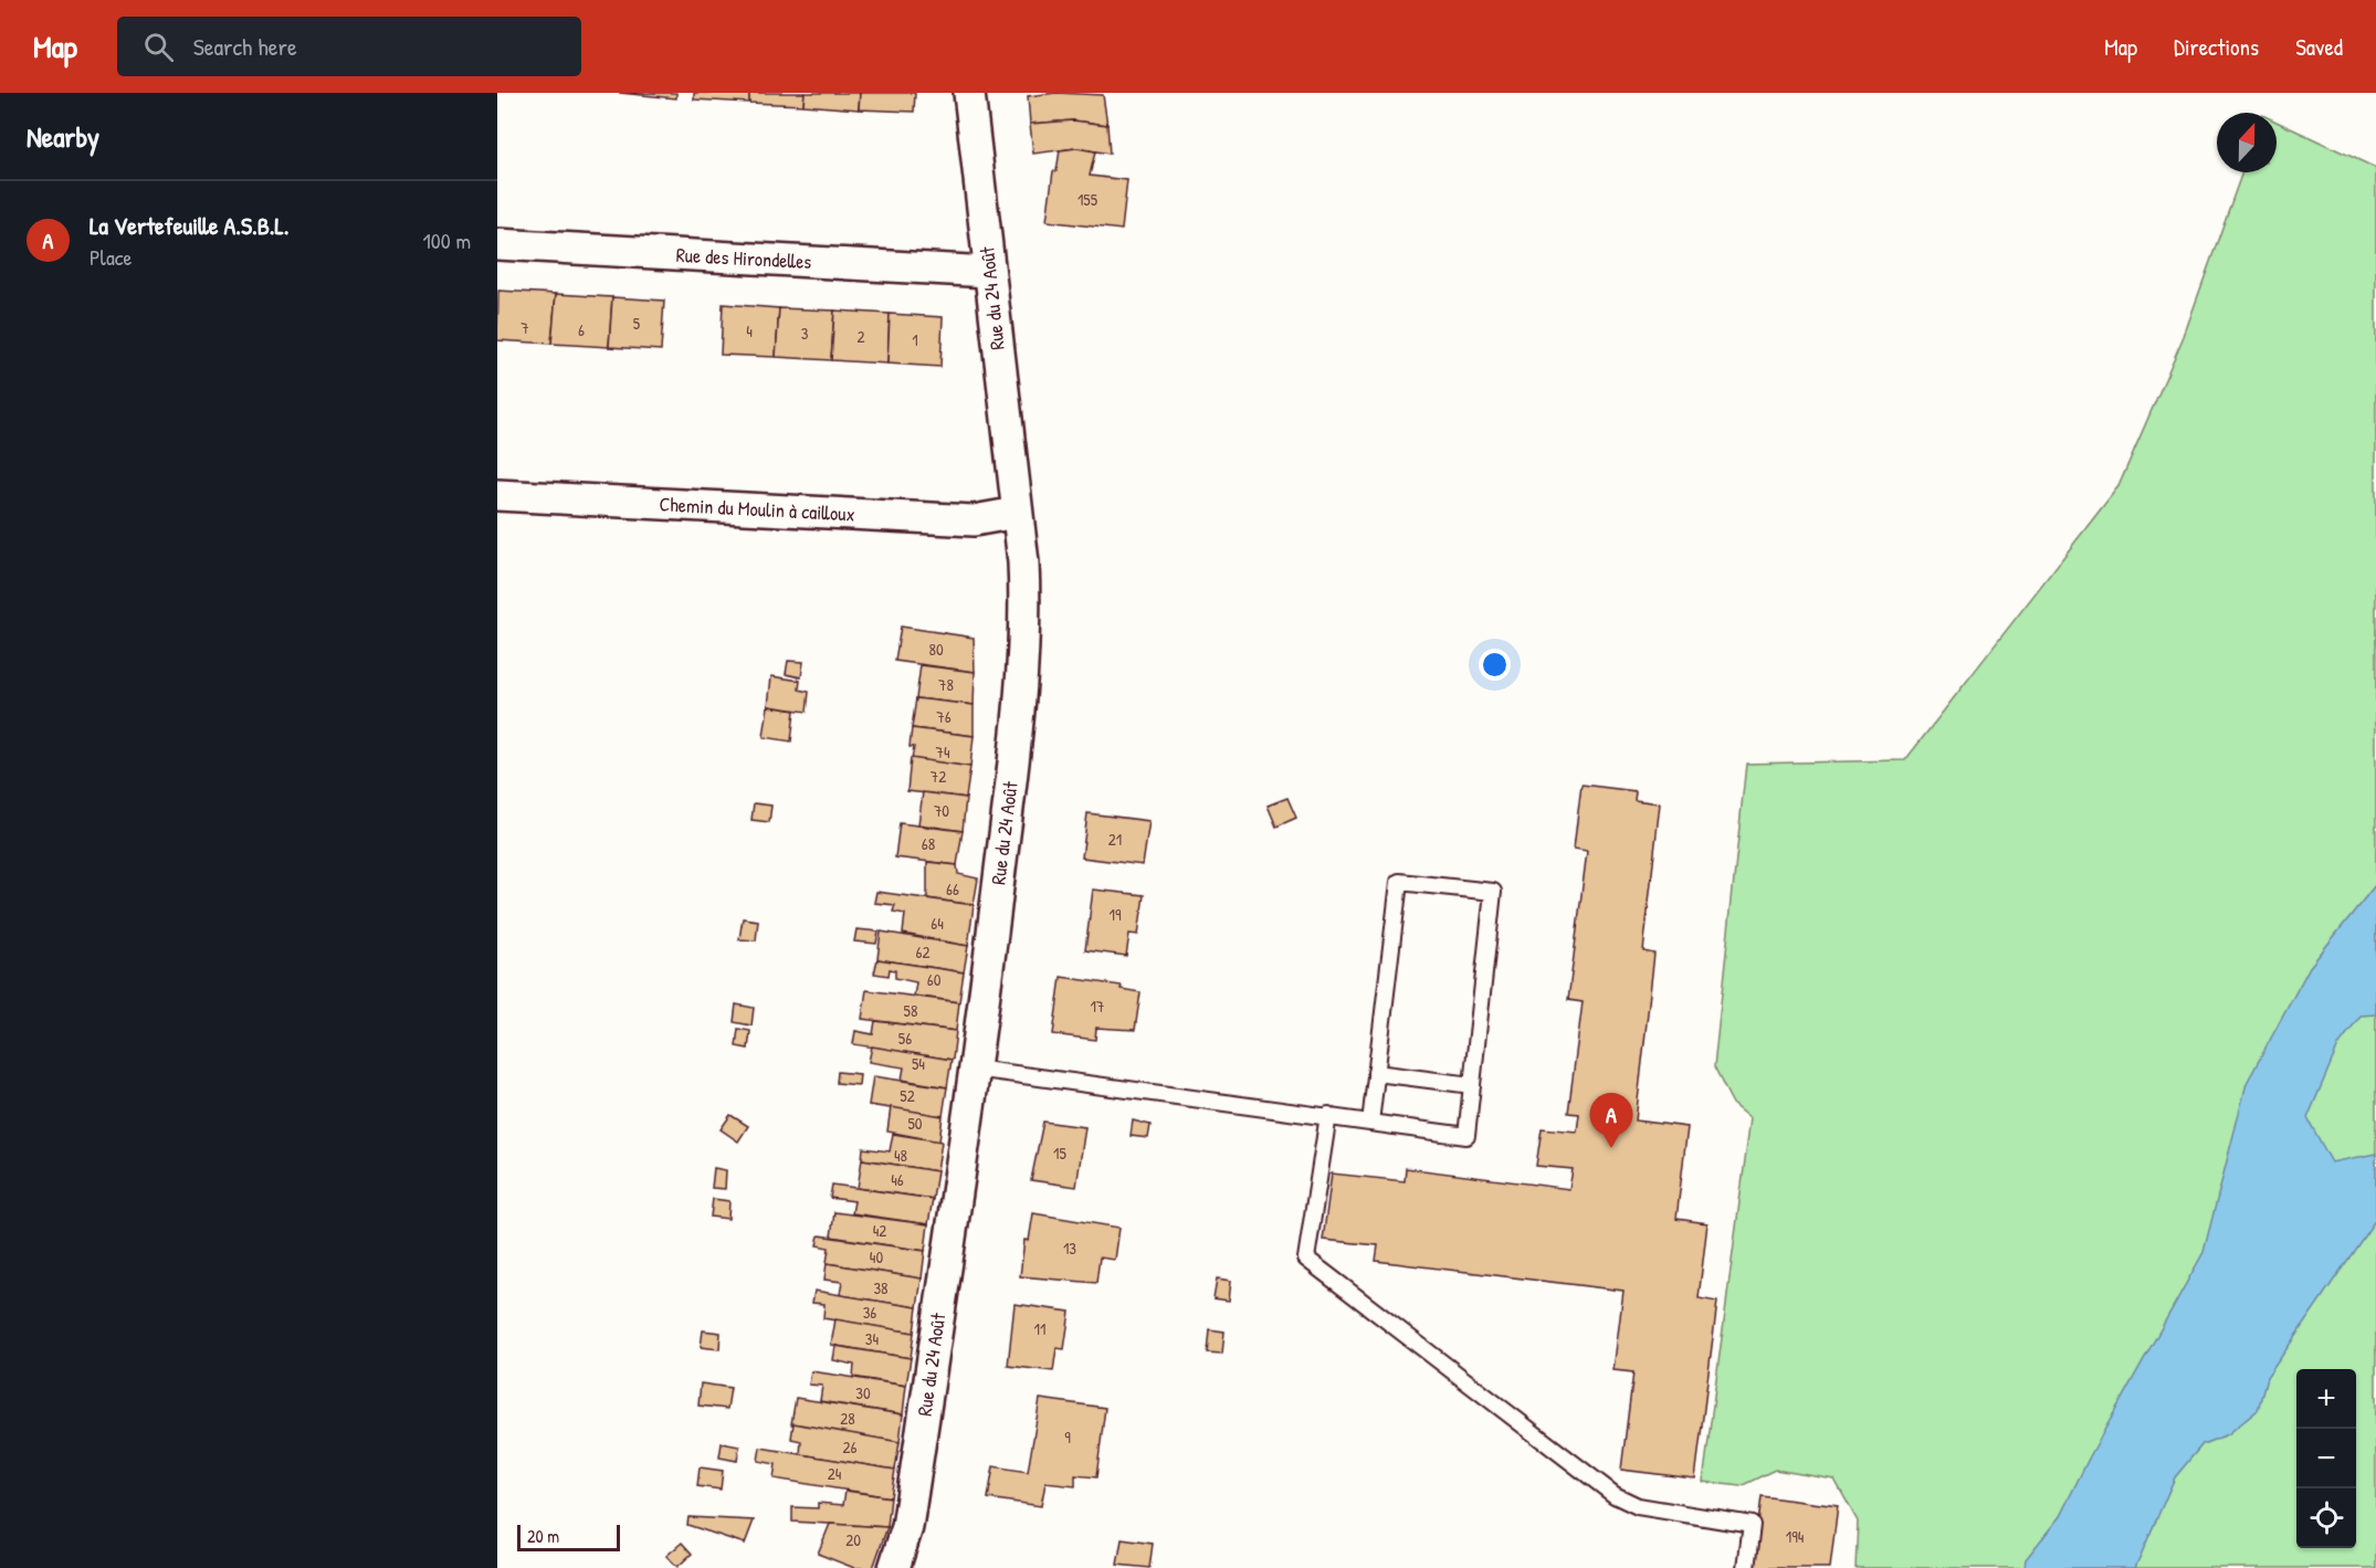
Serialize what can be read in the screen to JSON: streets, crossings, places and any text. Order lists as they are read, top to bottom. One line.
{"streets":{"street":["Rue des Hirondelles","Rue du 24 Août","Chemin du Moulin à cailloux"]},"crossings":[["Rue des Hirondelles","Rue du 24 Août"],["Rue du 24 Août","Chemin du Moulin à cailloux"]],"house_numbers":["155","5","7","6","4","3","2","1","80","78","76","74","72","70","21","68","66","19","64","62","60","17","58","56","54","52","50","15","48","46","42","13","40","38","36","11","34","30","28","9","26","24","194","20"],"scale_bar":"20 m","north":"top","page":{"header":"Map","search":"Search here","nav":["Map","Directions","Saved"],"heading":"Nearby","list":[{"mark":"A","name":"La Vertefeuille A.S.B.L.","note":"Place","value":"100 m"}],"pins":"A","map_buttons":["+","−"],"scale":"20 m"}}
